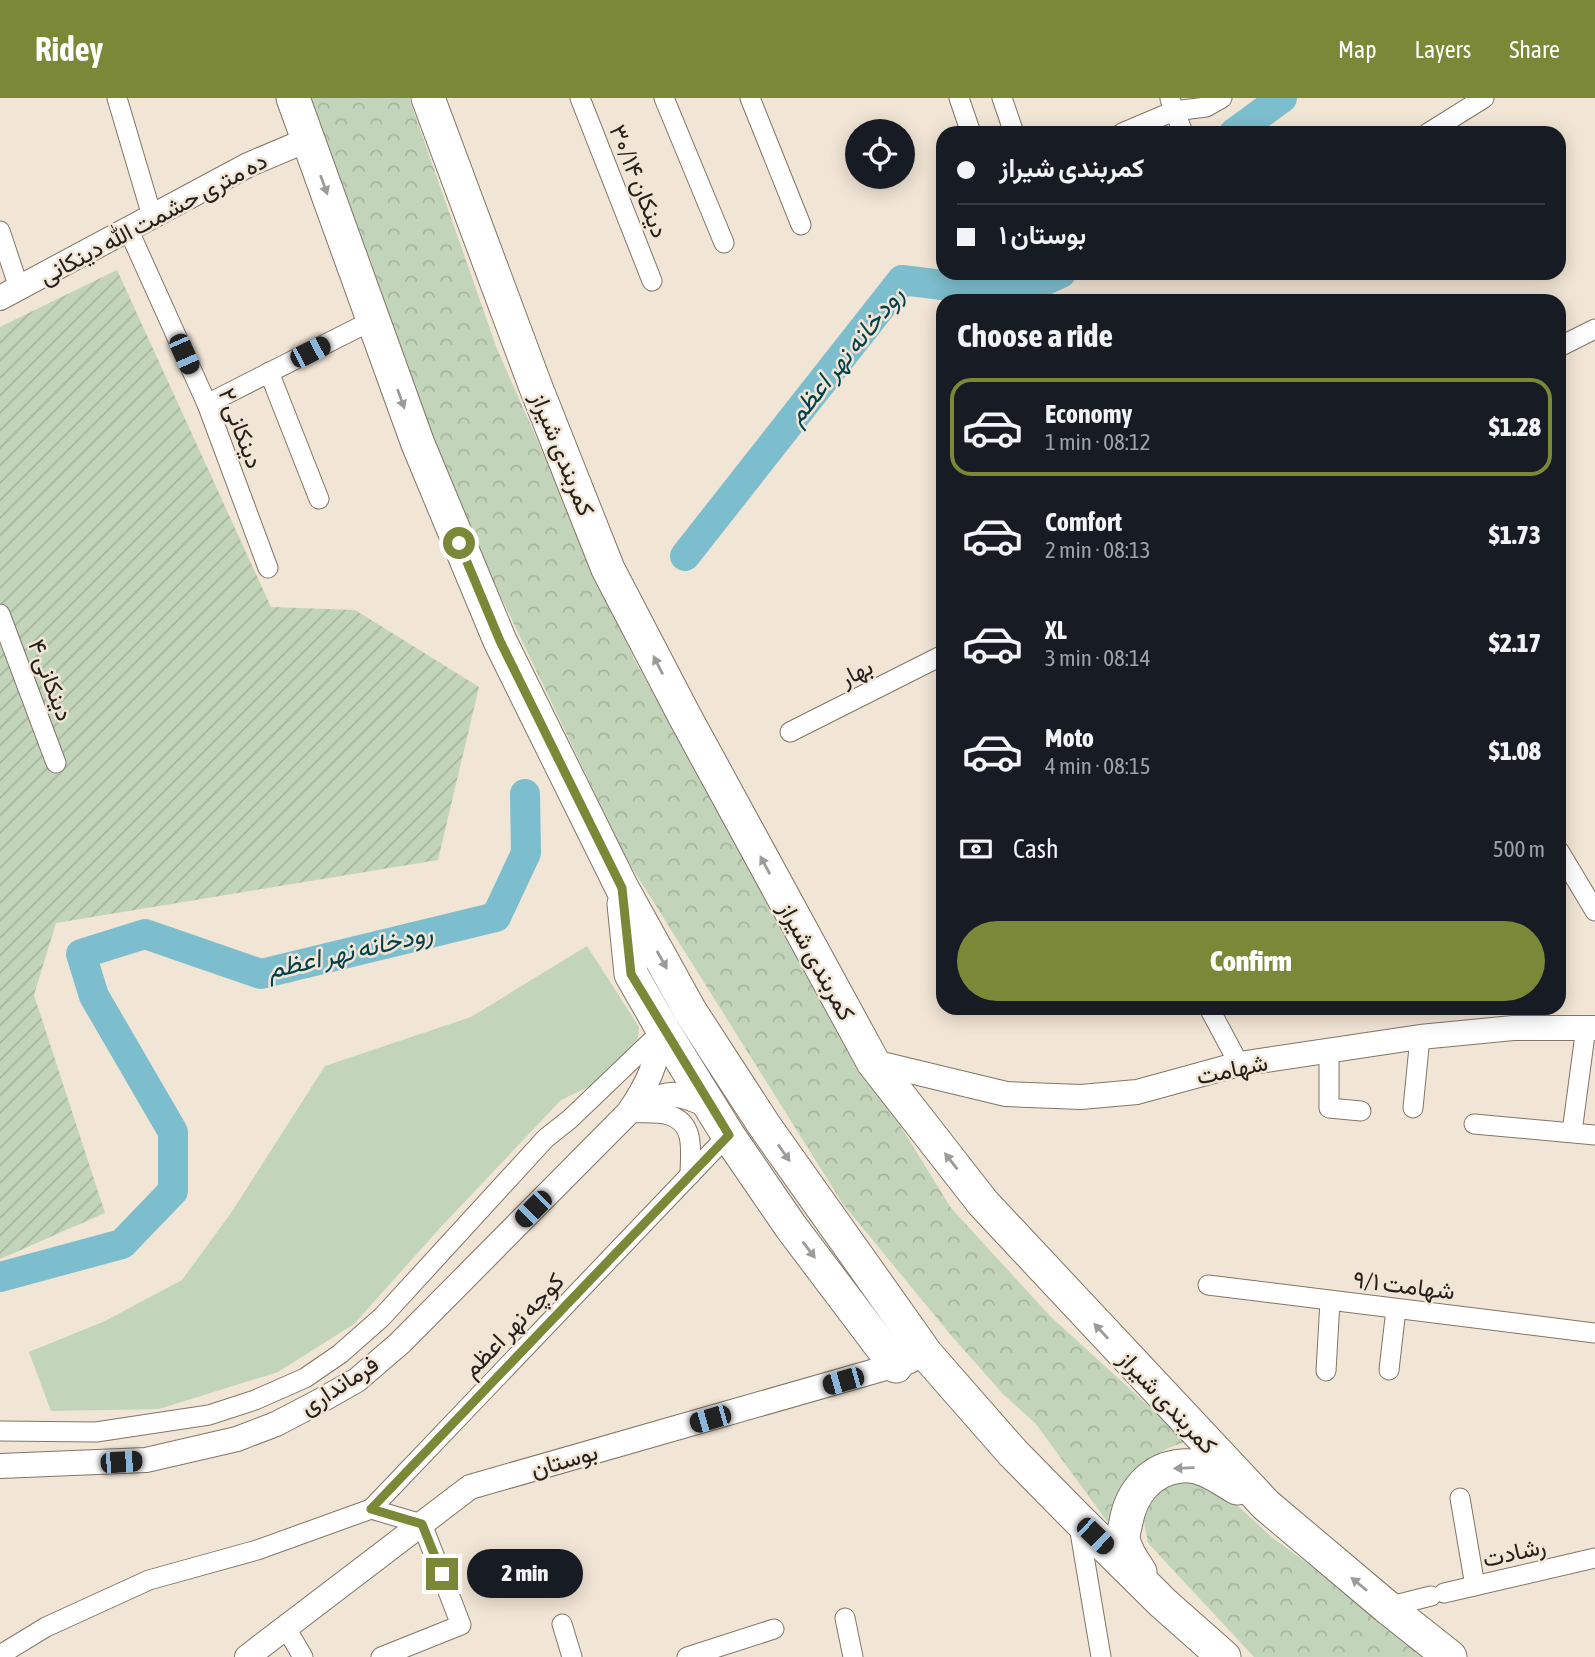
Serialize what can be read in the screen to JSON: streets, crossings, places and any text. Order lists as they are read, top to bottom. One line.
{"streets":{"highway":["کمربندی شیراز"],"street":["۳۰/۱۴ دینکان","ده متری حشمت الله دینکانی","۲ دینکانی","بهار","۴ دینکانی","شهامت","۹/۱ شهامت","کوچه نهر اعظم","فرمانداری","بوستان","رشادت"]},"crossings":[["ده متری حشمت الله دینکانی","۲ دینکانی"],["کمربندی شیراز","شهامت"],["کمربندی شیراز","رشادت"],["کوچه نهر اعظم","فرمانداری"]],"water":["رودخانه نهر اعظم"],"page":{"header":"Ridey","nav":["Map","Layers","Share"],"banner":["کمربندی شیراز","۱ بوستان"],"heading":"Choose a ride","list":[{"name":"Economy","note":"1 min · 08:12","value":"$1.28"},{"name":"Comfort","note":"2 min · 08:13","value":"$1.73"},{"name":"XL","note":"3 min · 08:14","value":"$2.17"},{"name":"Moto","note":"4 min · 08:15","value":"$1.08"}],"pay":["Cash","500 m"],"buttons":"Confirm","bubble":"2 min"}}
